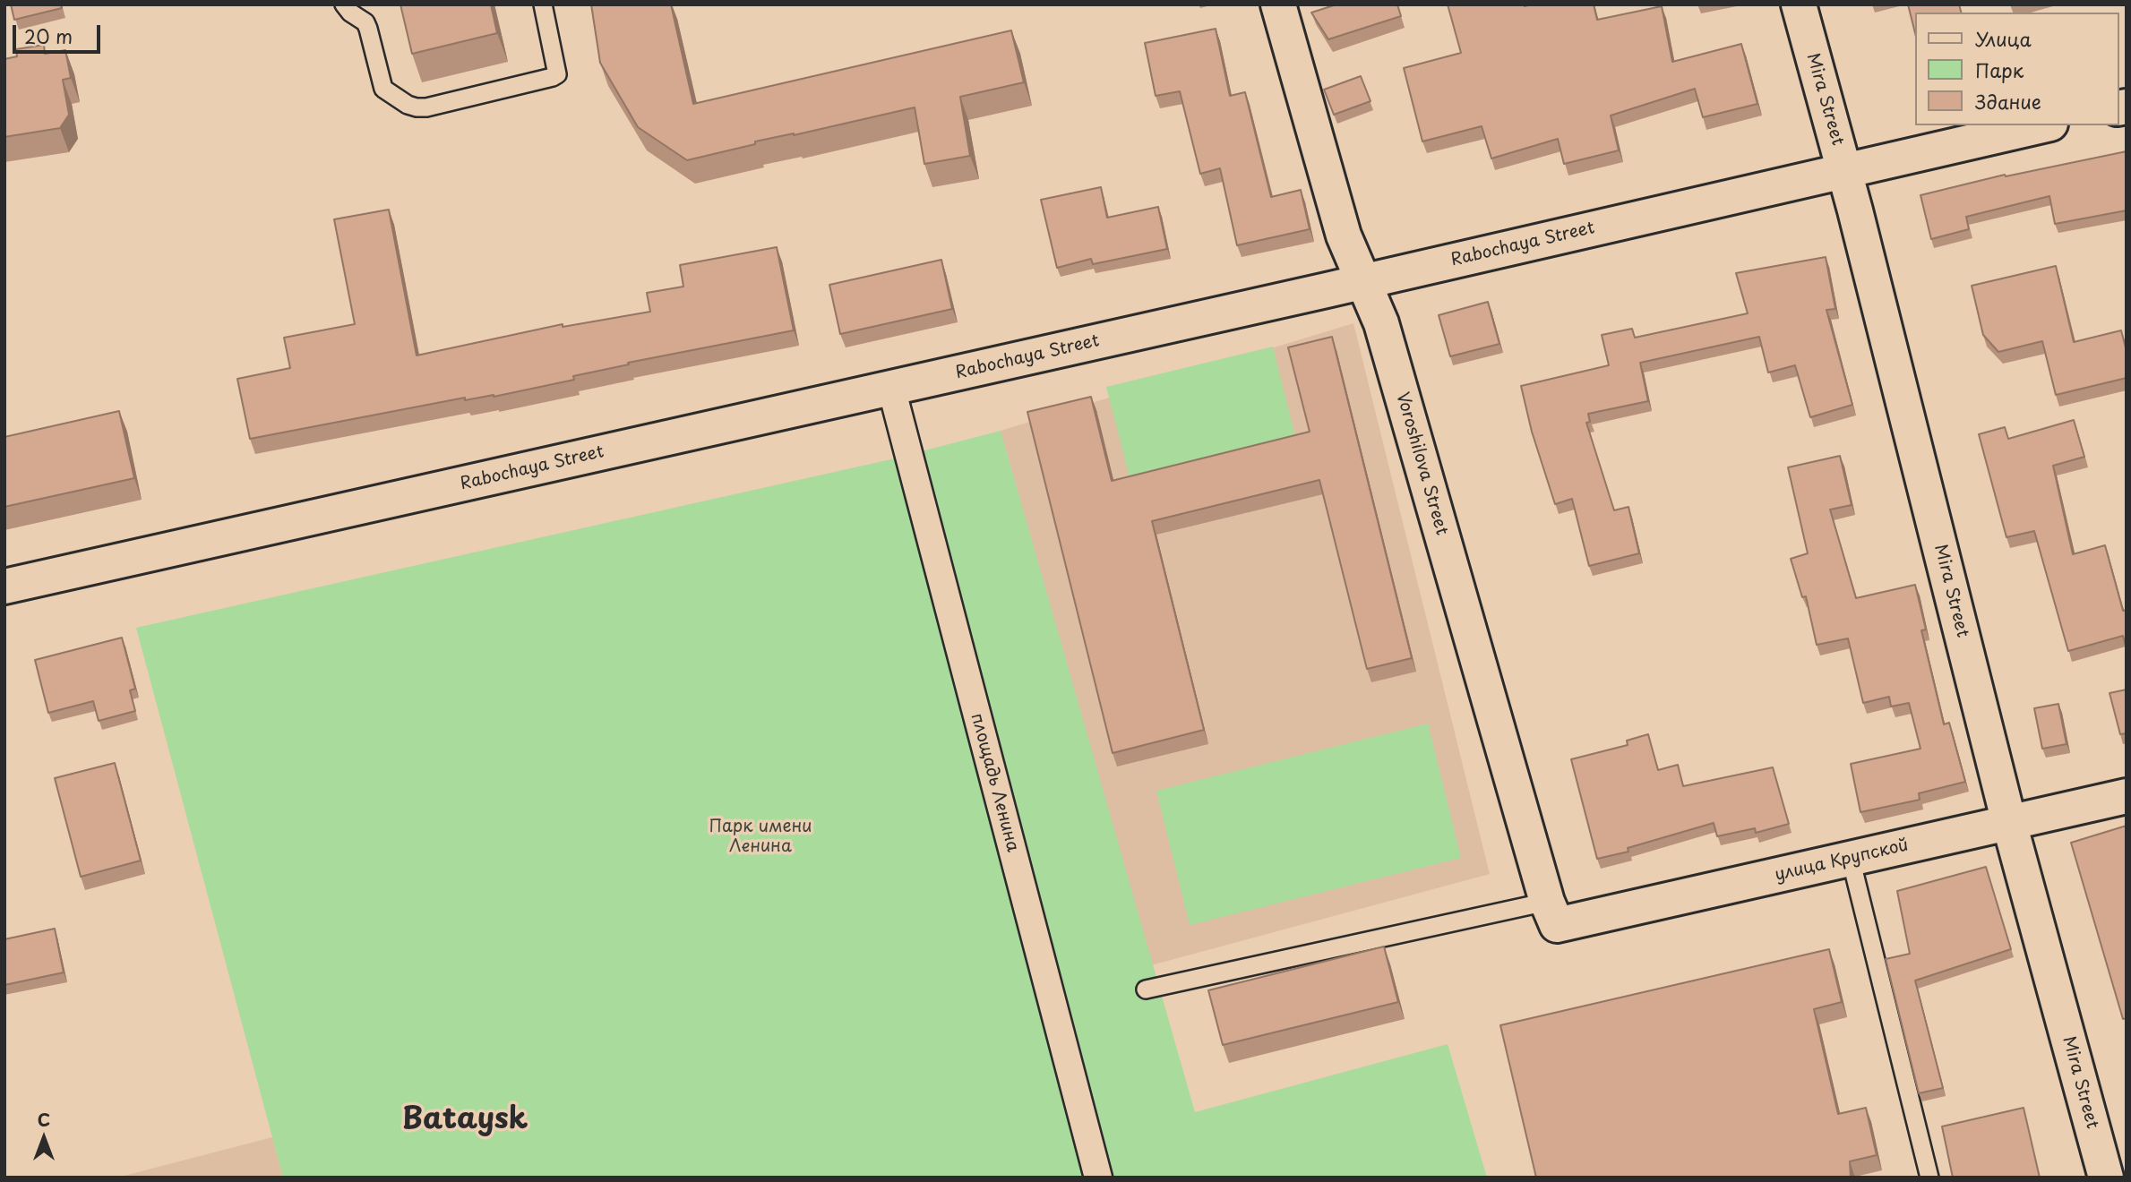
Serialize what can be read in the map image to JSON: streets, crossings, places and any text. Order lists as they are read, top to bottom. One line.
{"streets":{"street":["Mira Street","Rabochaya Street","Voroshilova Street","площадь Ленина","улица Крупской"]},"crossings":[["Mira Street","Rabochaya Street"],["Mira Street","улица Крупской"],["Rabochaya Street","Voroshilova Street"],["Rabochaya Street","площадь Ленина"],["Voroshilova Street","улица Крупской"]],"districts":["Bataysk"],"parks":["Парк имени Ленина"],"legend":["Улица","Парк","Здание"],"scale_bar":"20 m","north":"top"}
